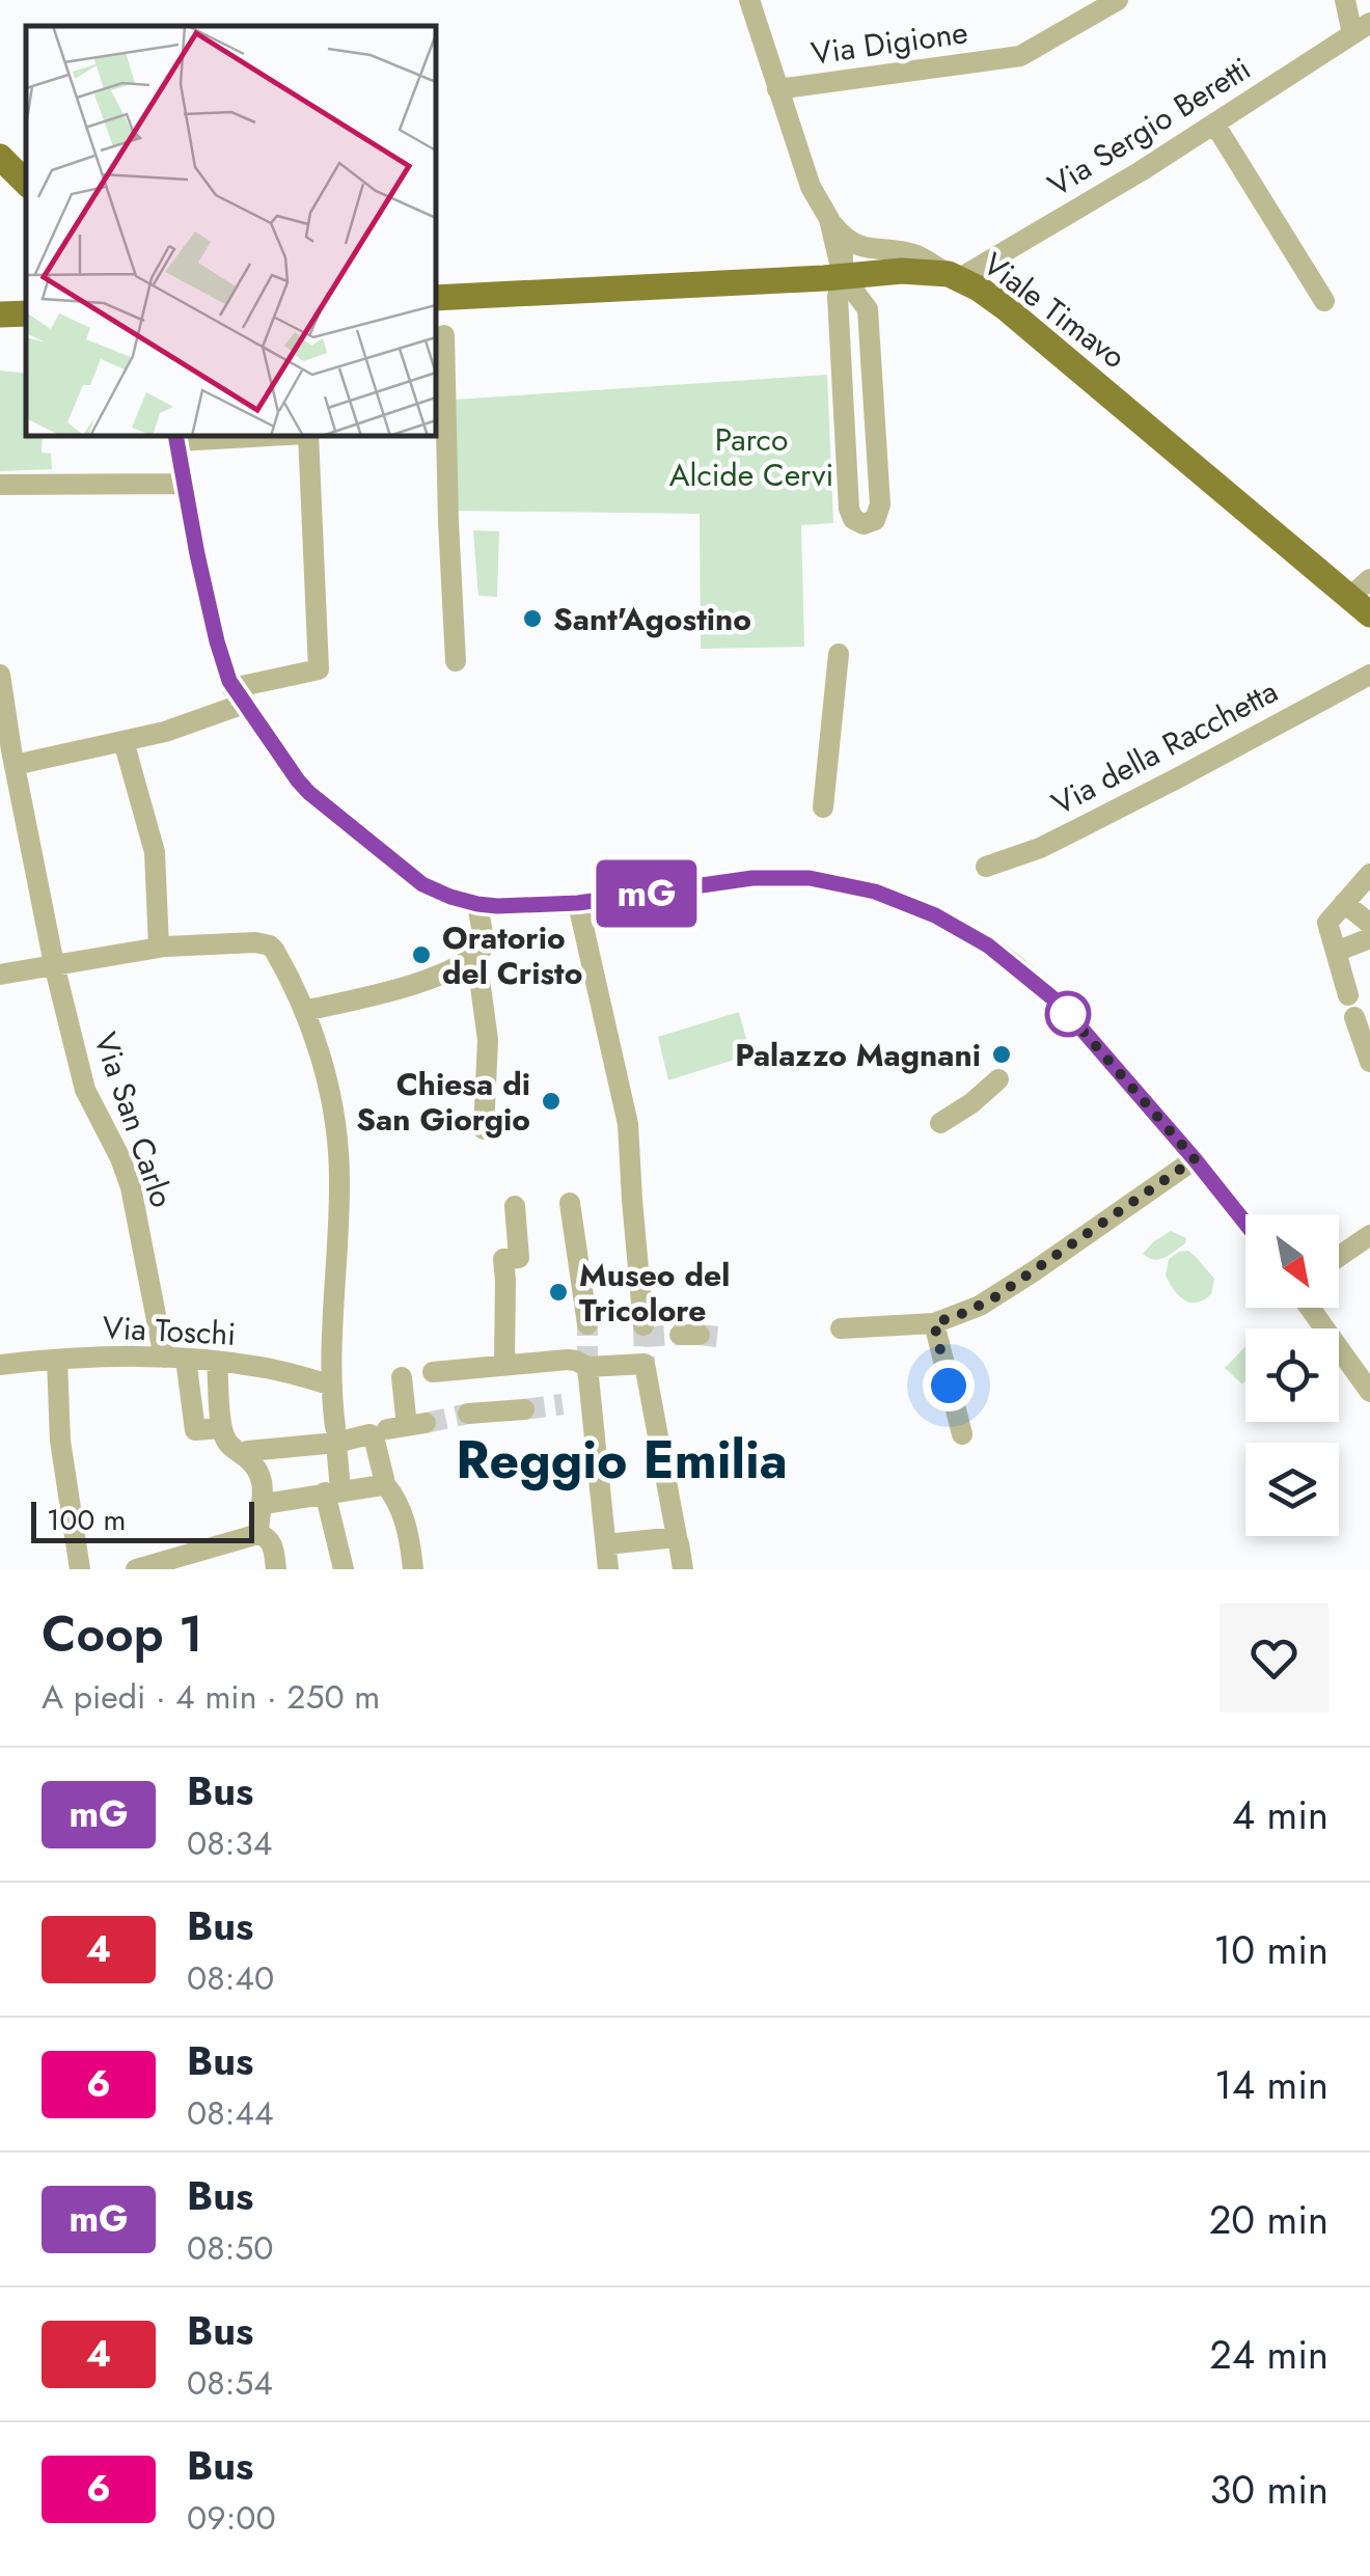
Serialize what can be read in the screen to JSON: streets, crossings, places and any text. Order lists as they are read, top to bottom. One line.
{"streets":{"main road":["Viale Timavo"],"street":["Via Digione","Via Sergio Beretti","Via della Racchetta","Via San Carlo","Via Toschi"]},"crossings":[["Via Sergio Beretti","Viale Timavo"],["Via San Carlo","Via Toschi"]],"districts":["Reggio Emilia"],"parks":["Parco Alcide Cervi"],"places":["Sant'Agostino","Oratorio del Cristo","Palazzo Magnani","Chiesa di San Giorgio","Museo del Tricolore"],"lines":["bus line mG"],"scale_bar":"100 m","north":"bottom right","page":{"on_map":"mG","scale":"100 m","heading":["Coop 1","A piedi · 4 min · 250 m"],"list":[{"mark":"mG","name":"Bus","note":"08:34","value":"4 min"},{"mark":"4","name":"Bus","note":"08:40","value":"10 min"},{"mark":"6","name":"Bus","note":"08:44","value":"14 min"},{"mark":"mG","name":"Bus","note":"08:50","value":"20 min"},{"mark":"4","name":"Bus","note":"08:54","value":"24 min"},{"mark":"6","name":"Bus","note":"09:00","value":"30 min"}]}}
